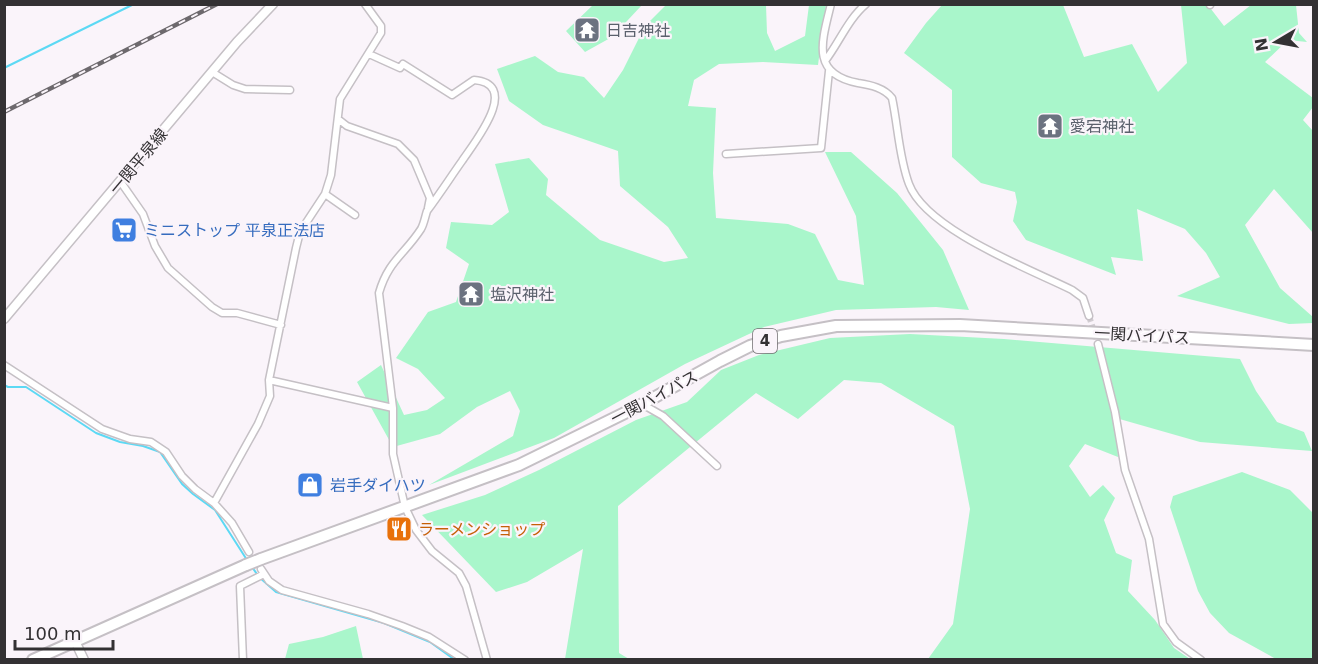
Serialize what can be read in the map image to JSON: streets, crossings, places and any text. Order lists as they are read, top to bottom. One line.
{"streets":{"highway":["一関バイパス","4"],"main road":["一関平泉線"]},"places":{"temple":["日吉神社","愛宕神社","塩沢神社"],"supermarket":["ミニストップ 平泉正法店"],"shop":["岩手ダイハツ"],"restaurant":["ラーメンショップ"]},"scale_bar":"100 m","north":"left"}
